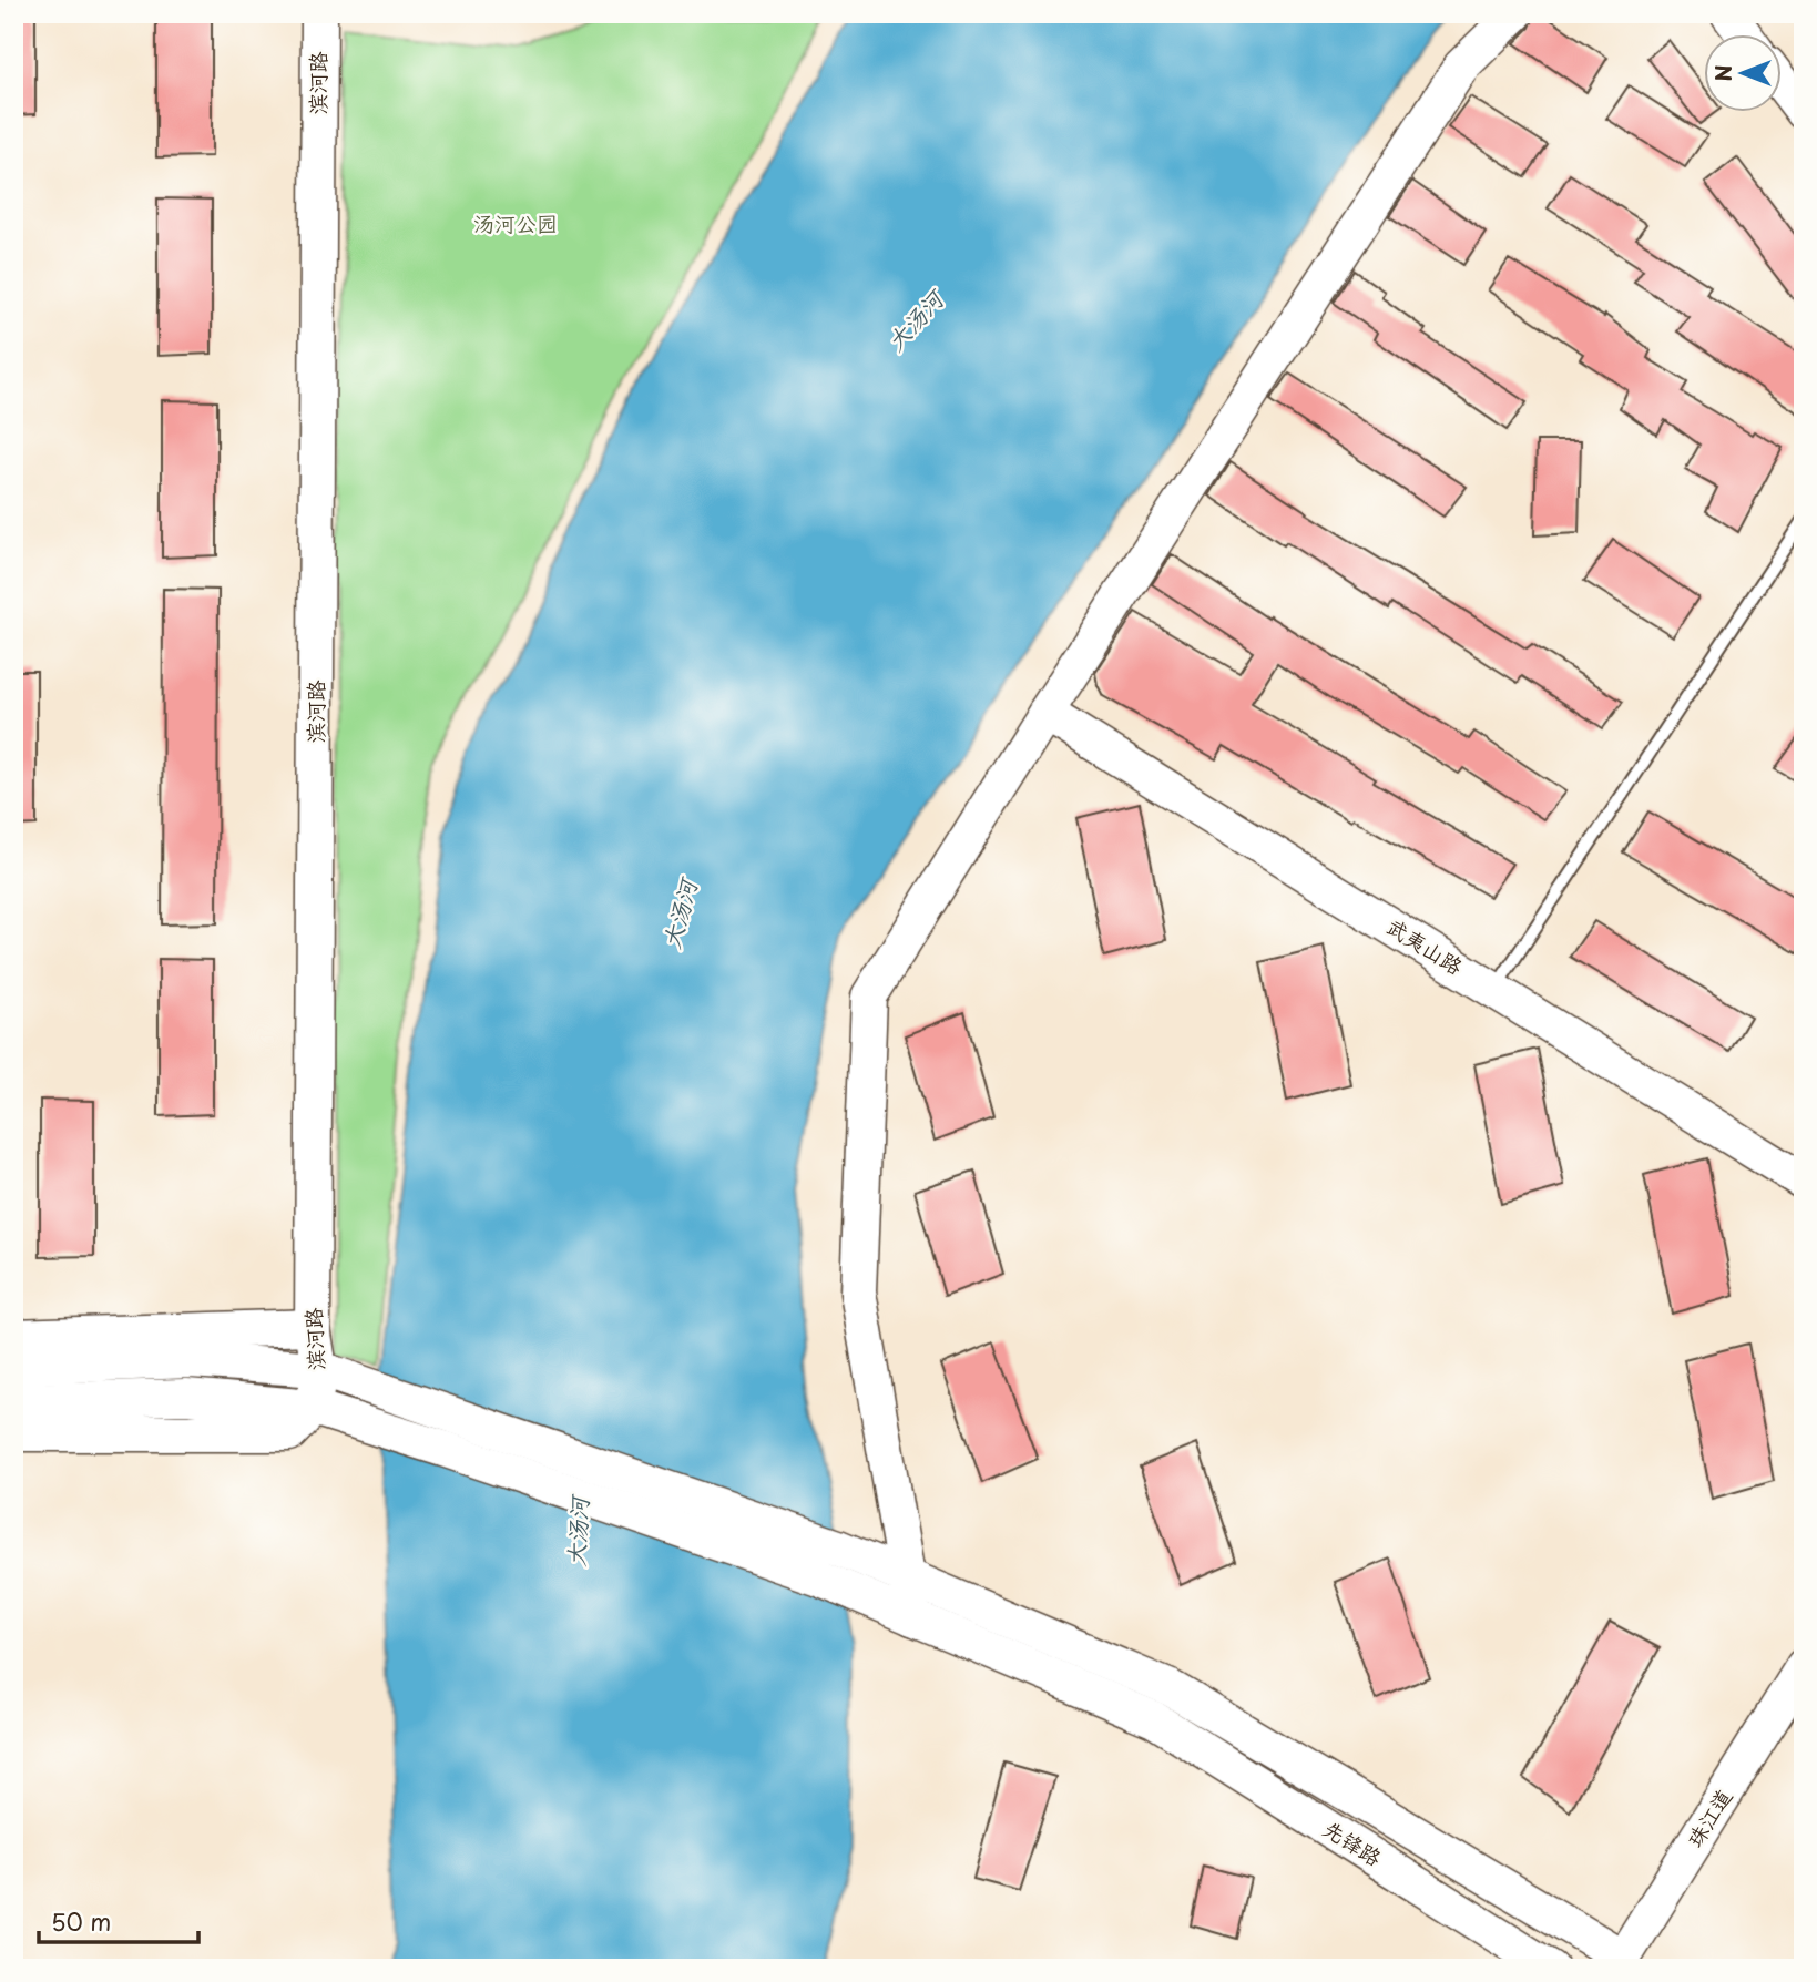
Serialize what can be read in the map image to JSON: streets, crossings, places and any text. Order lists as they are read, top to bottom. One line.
{"streets":{"street":["滨河路","武夷山路","珠江道","先锋路"]},"crossings":[["滨河路","先锋路"]],"water":["大汤河"],"parks":["汤河公园"],"scale_bar":"50 m","north":"left"}
